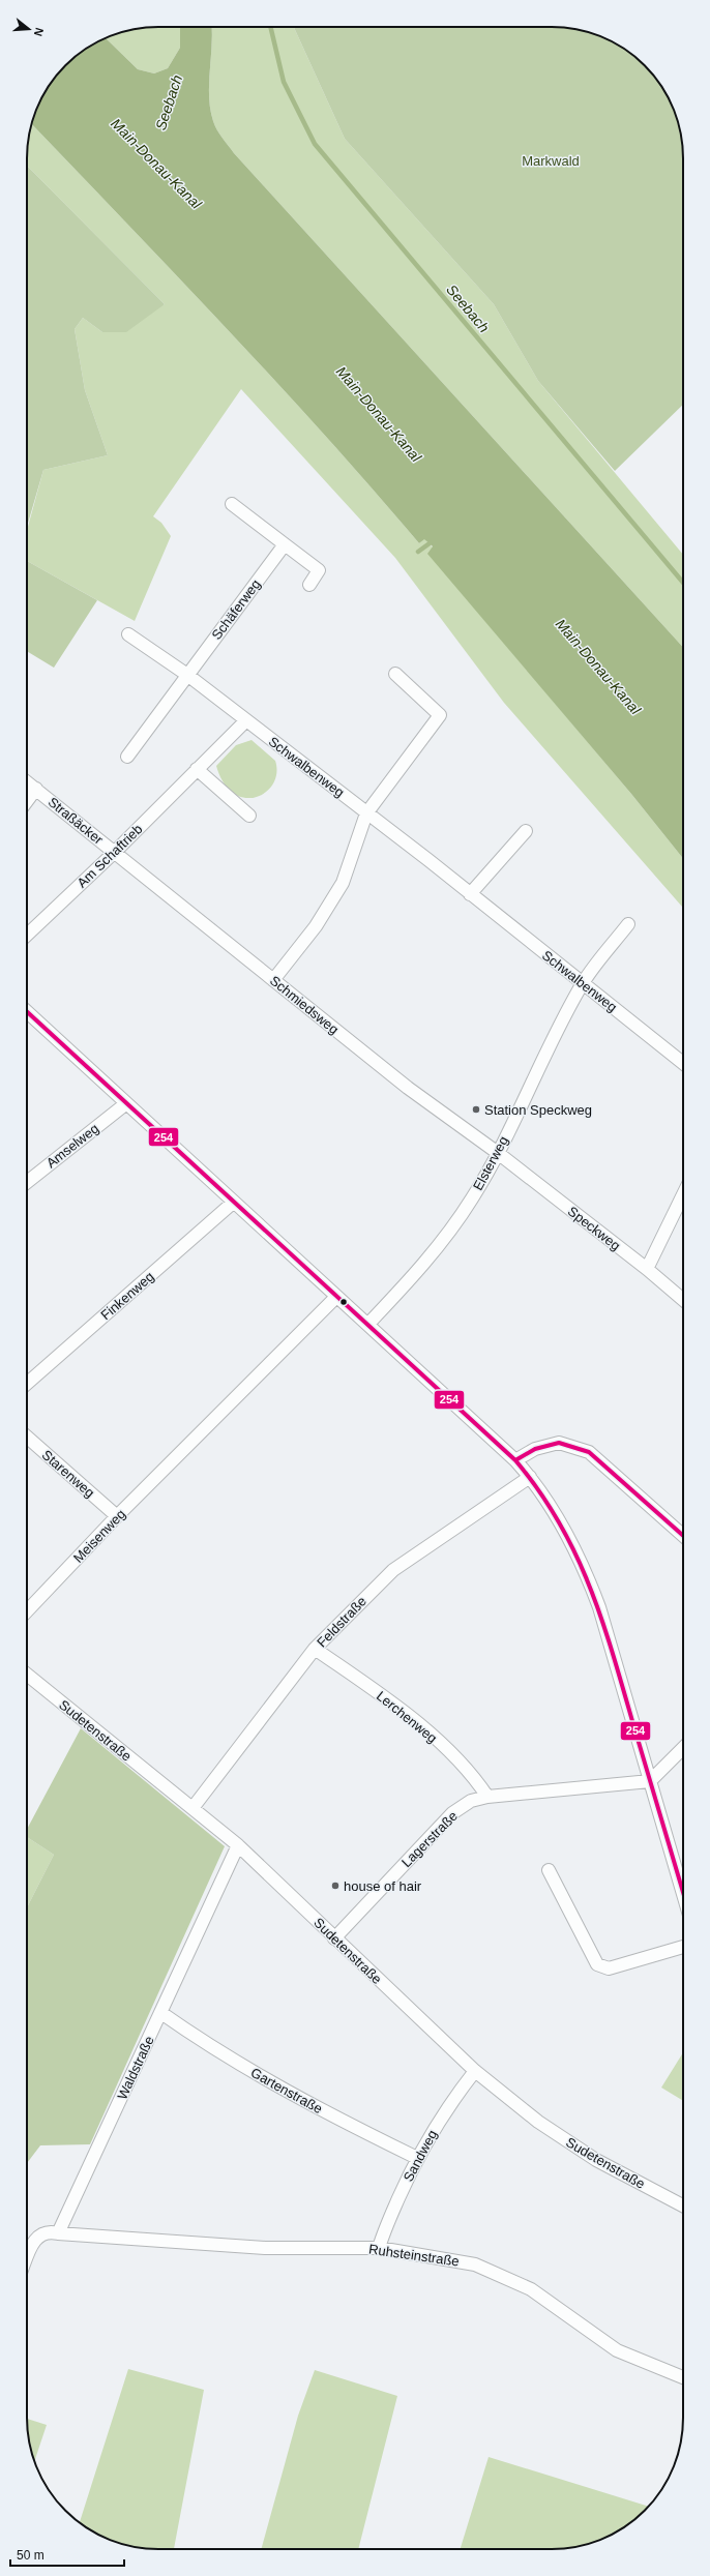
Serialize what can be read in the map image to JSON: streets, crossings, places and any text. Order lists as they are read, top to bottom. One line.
{"streets":{"street":["Schäferweg","Schwalbenweg","Straßäcker","Am Schaftrieb","Schmiedsweg","Amselweg","Elsterweg","Speckweg","Finkenweg","Starenweg","Meisenweg","Feldstraße","Lerchenweg","Sudetenstraße","Lagerstraße","Waldstraße","Gartenstraße","Sandweg","Ruhsteinstraße"]},"crossings":[["Schwalbenweg","Am Schaftrieb"],["Schwalbenweg","Elsterweg"],["Straßäcker","Am Schaftrieb"],["Straßäcker","Schmiedsweg"],["Am Schaftrieb","Schmiedsweg"],["Schmiedsweg","Elsterweg"],["Schmiedsweg","Speckweg"],["Elsterweg","Speckweg"],["Starenweg","Meisenweg"],["Feldstraße","Lerchenweg"],["Feldstraße","Sudetenstraße"],["Lerchenweg","Lagerstraße"],["Sudetenstraße","Lagerstraße"],["Sudetenstraße","Waldstraße"],["Sudetenstraße","Sandweg"],["Waldstraße","Gartenstraße"],["Waldstraße","Ruhsteinstraße"],["Gartenstraße","Sandweg"],["Sandweg","Ruhsteinstraße"]],"water":["Seebach","Main-Donau-Kanal"],"parks":["Markwald"],"places":["Station Speckweg","house of hair"],"lines":["transit line 254"],"scale_bar":"50 m","north":"right"}
